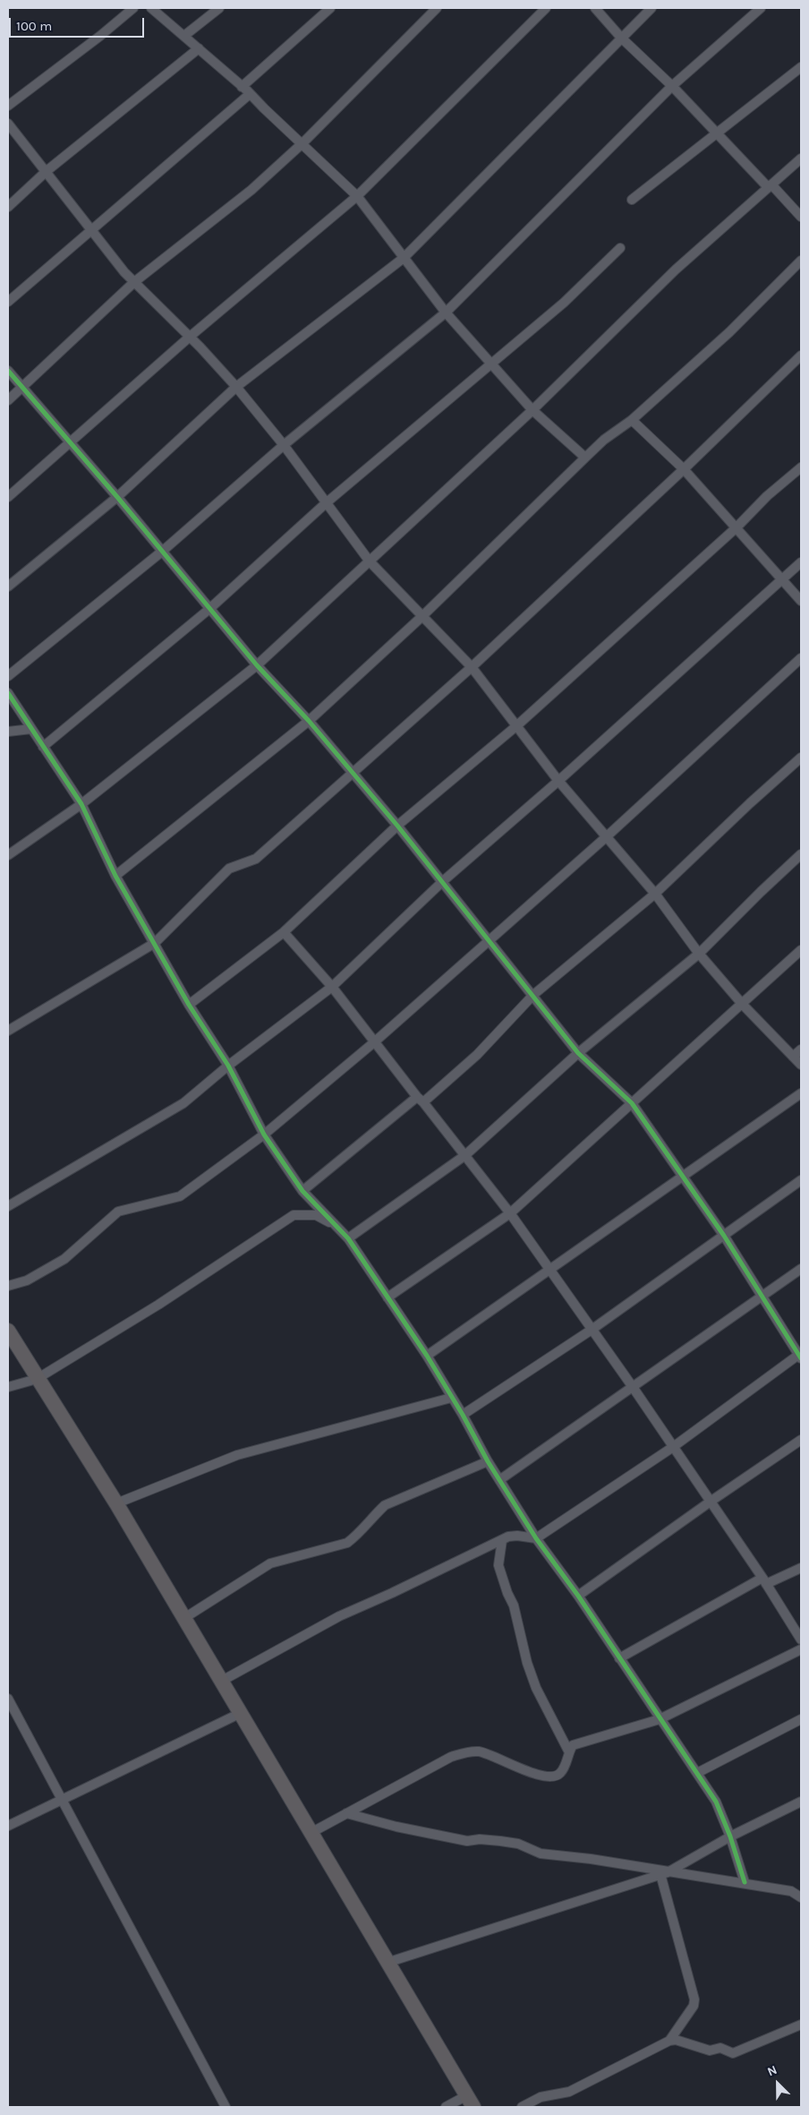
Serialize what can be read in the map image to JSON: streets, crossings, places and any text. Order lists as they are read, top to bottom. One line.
{"scale_bar":"100 m","north":"top left"}
